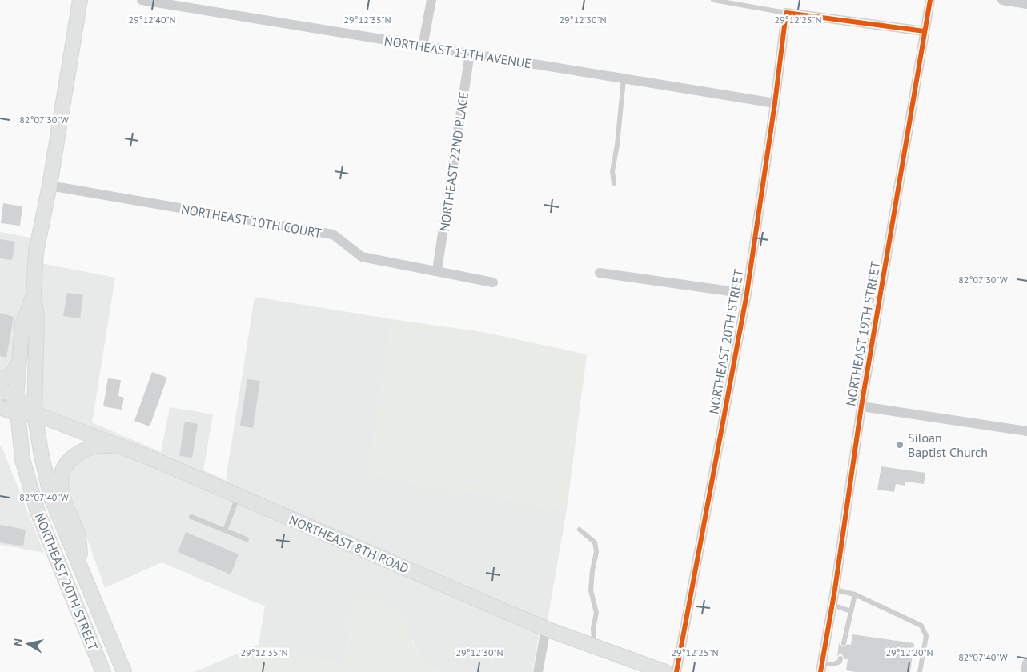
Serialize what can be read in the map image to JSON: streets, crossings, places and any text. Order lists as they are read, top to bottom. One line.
{"streets":{"main road":["NORTHEAST 20TH STREET","NORTHEAST 8TH ROAD"],"street":["NORTHEAST 11TH AVENUE","NORTHEAST 22ND PLACE","NORTHEAST 10TH COURT","NORTHEAST 19TH STREET"]},"crossings":[["NORTHEAST 11TH AVENUE","NORTHEAST 22ND PLACE"],["NORTHEAST 11TH AVENUE","NORTHEAST 20TH STREET"],["NORTHEAST 22ND PLACE","NORTHEAST 10TH COURT"],["NORTHEAST 20TH STREET","NORTHEAST 8TH ROAD"]],"places":["Siloan Baptist Church"],"north":"left","coordinates":["29°12'40\"N","29°12'35\"N","29°12'30\"N","29°12'25\"N","82°07'30\"W","82°07'40\"W","29°12'20\"N"]}
